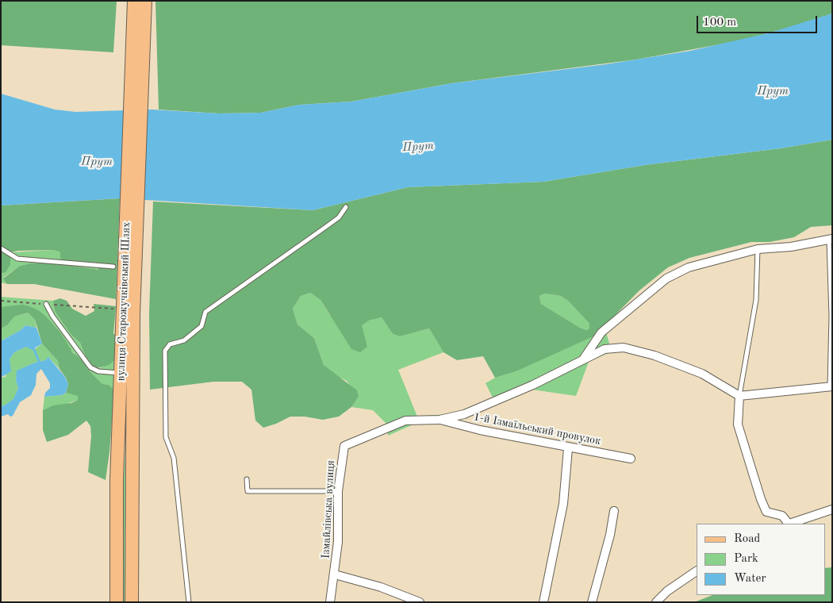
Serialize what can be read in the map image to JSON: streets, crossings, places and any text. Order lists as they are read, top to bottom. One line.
{"streets":{"main road":["вулиця Старожучківський Шлях"],"street":["1-й Ізмаїльський провулок","Ізмайлівська вулиця"]},"crossings":[["1-й Ізмаїльський провулок","Ізмайлівська вулиця"]],"water":["Прут"],"legend":["Road","Park","Water"],"scale_bar":"100 m"}
